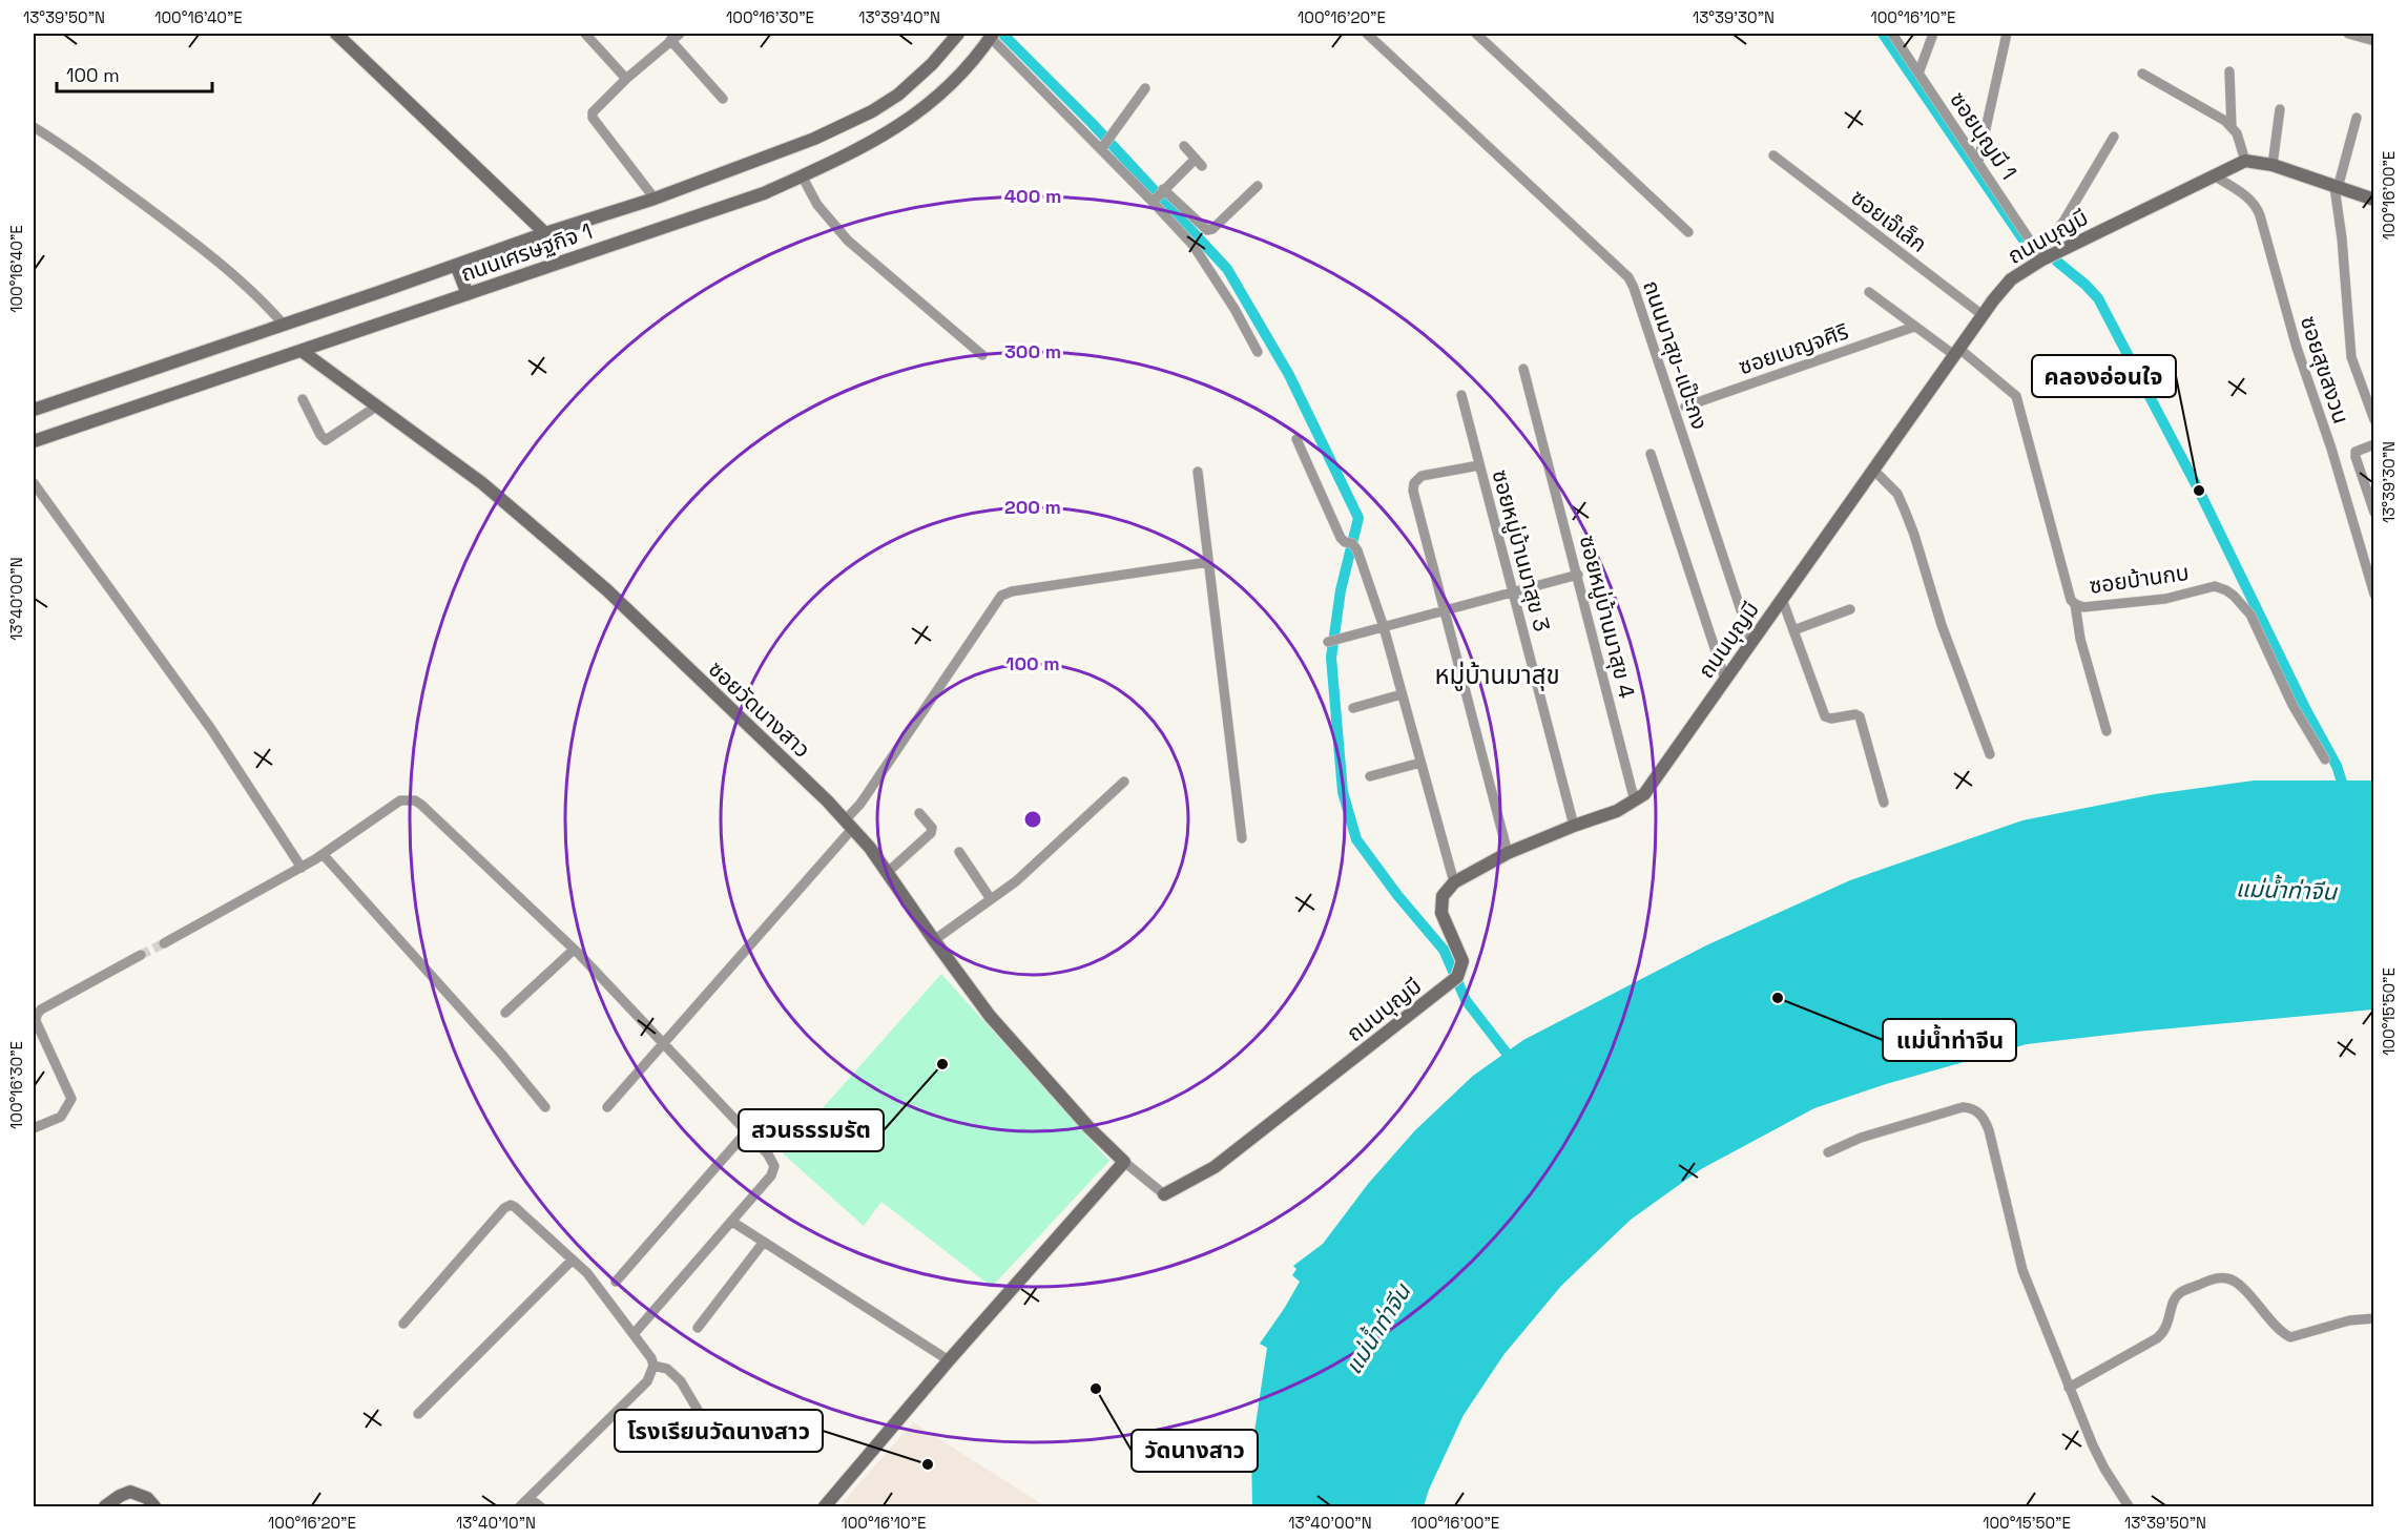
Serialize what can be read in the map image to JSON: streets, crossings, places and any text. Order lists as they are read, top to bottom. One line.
{"streets":{"street":["ซอยบุญมี 1","ซอยเจ๊เล็ก","ถนนบุญมี","ถนนเศรษฐกิจ 1","ซอยเบญจศิริ","ถนนมาสุข-แป๊ะกง","ซอยสุขสงวน","ซอยหมู่บ้านมาสุข 3","ซอยบ้านกบ","ซอยหมู่บ้านมาสุข 4","ซอยวัดนางสาว"]},"crossings":[["ซอยบุญมี 1","ถนนบุญมี"],["ซอยเจ๊เล็ก","ถนนบุญมี"],["ถนนบุญมี","ถนนมาสุข-แป๊ะกง"],["ถนนบุญมี","ซอยสุขสงวน"],["ถนนบุญมี","ซอยหมู่บ้านมาสุข 3"],["ถนนบุญมี","ซอยบ้านกบ"],["ถนนบุญมี","ซอยหมู่บ้านมาสุข 4"],["ถนนเศรษฐกิจ 1","ซอยวัดนางสาว"]],"districts":["หมู่บ้านมาสุข"],"water":["แม่น้ำท่าจีน"],"places":["คลองอ่อนใจ","แม่น้ำท่าจีน","สวนธรรมรัต","วัดนางสาว","โรงเรียนวัดนางสาว"],"scale_bar":"100 m","coordinates":["13°39'50\"N","100°16'40\"E","100°16'30\"E","13°39'40\"N","100°16'20\"E","13°39'30\"N","100°16'10\"E","100°16'00\"E","13°40'00\"N","100°15'50\"E","13°40'10\"N"],"rings":["400 m","300 m","200 m","100 m"]}
